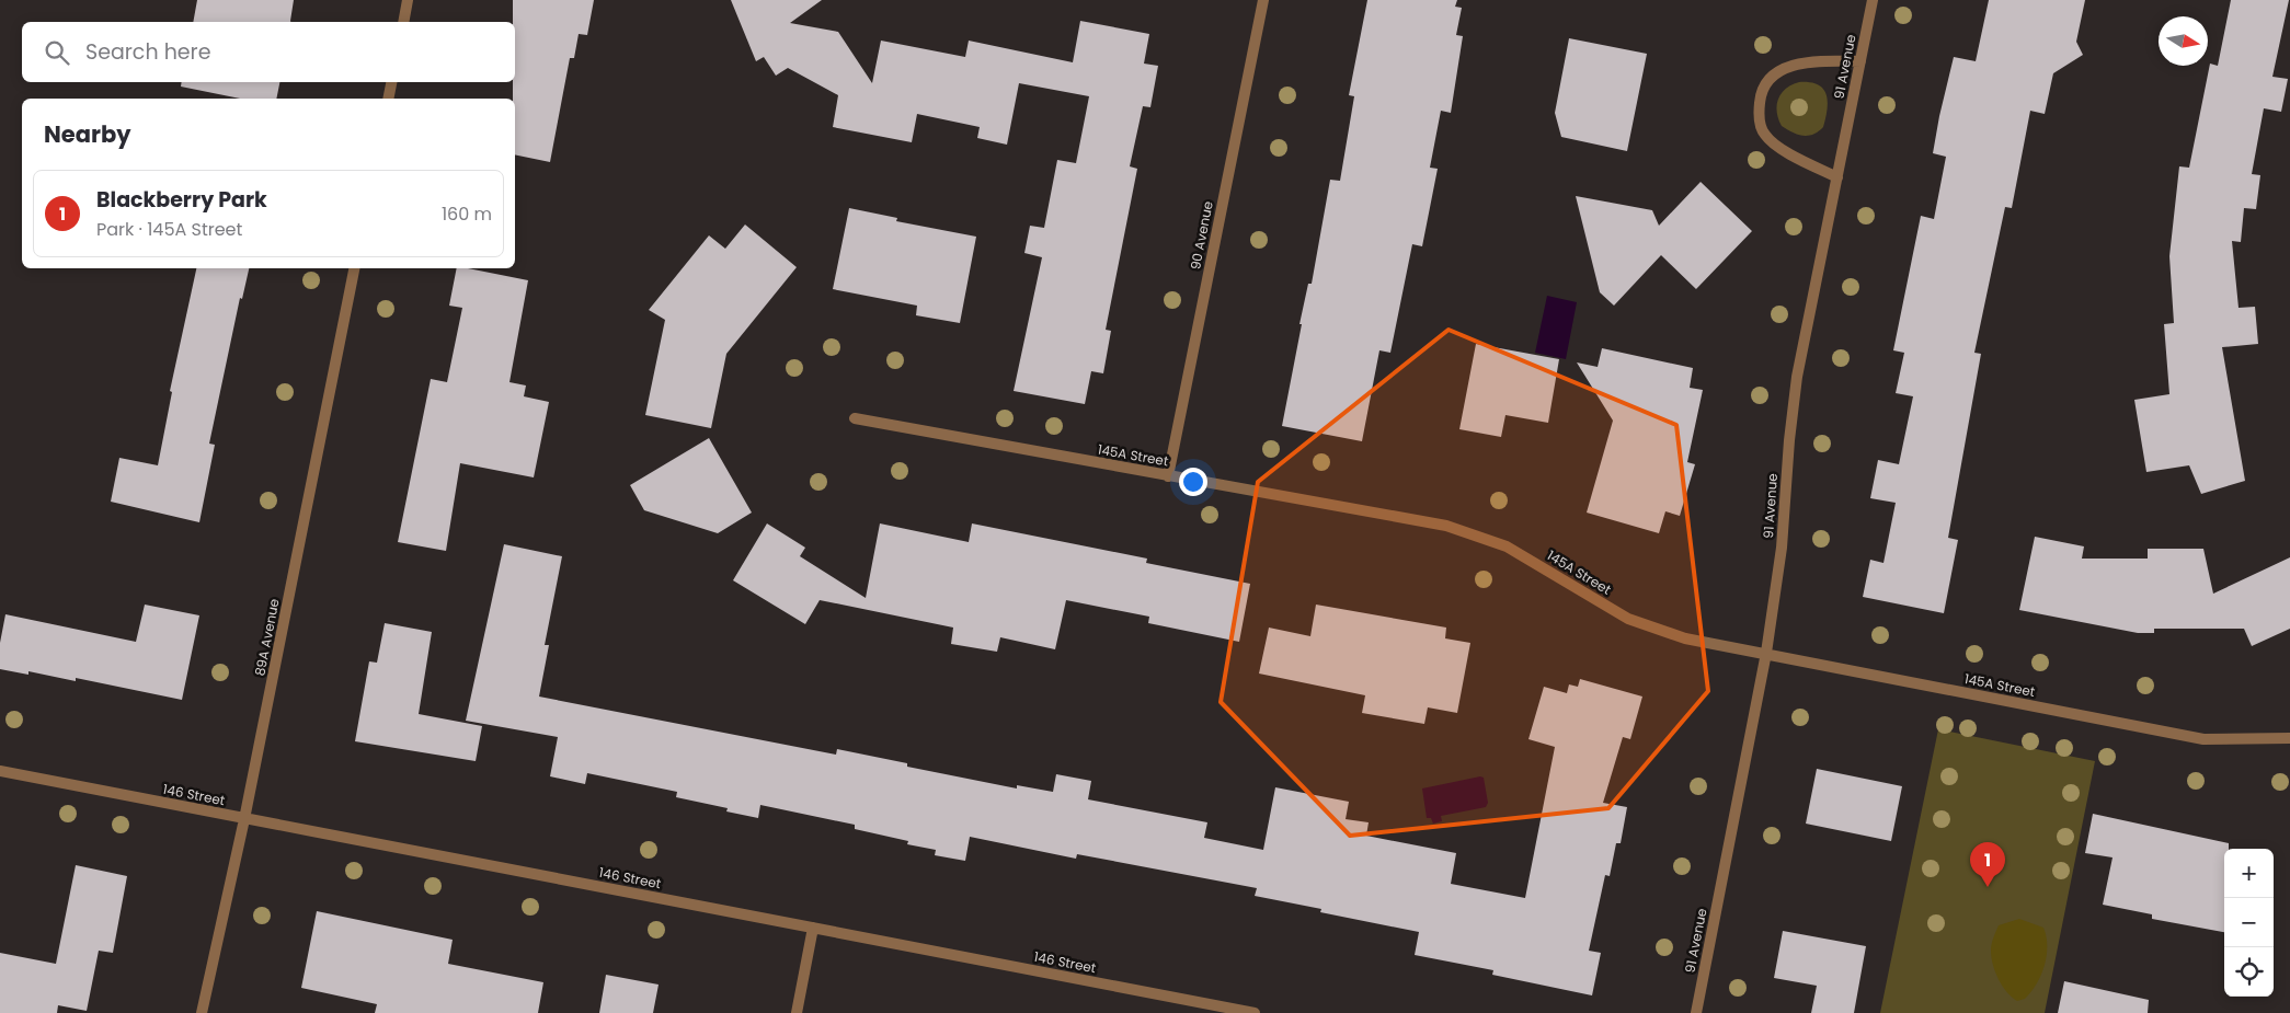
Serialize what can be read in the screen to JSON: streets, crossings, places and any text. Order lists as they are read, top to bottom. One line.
{"streets":{"street":["91 Avenue","90 Avenue","145A Street","89A Avenue","146 Street"]},"crossings":[["91 Avenue","145A Street"],["90 Avenue","145A Street"],["89A Avenue","146 Street"]],"north":"right","page":{"search":"Search here","heading":"Nearby","list":[{"mark":"1","name":"Blackberry Park","note":"Park · 145A Street","value":"160 m"}],"pins":"1","map_buttons":["+","−"]}}
